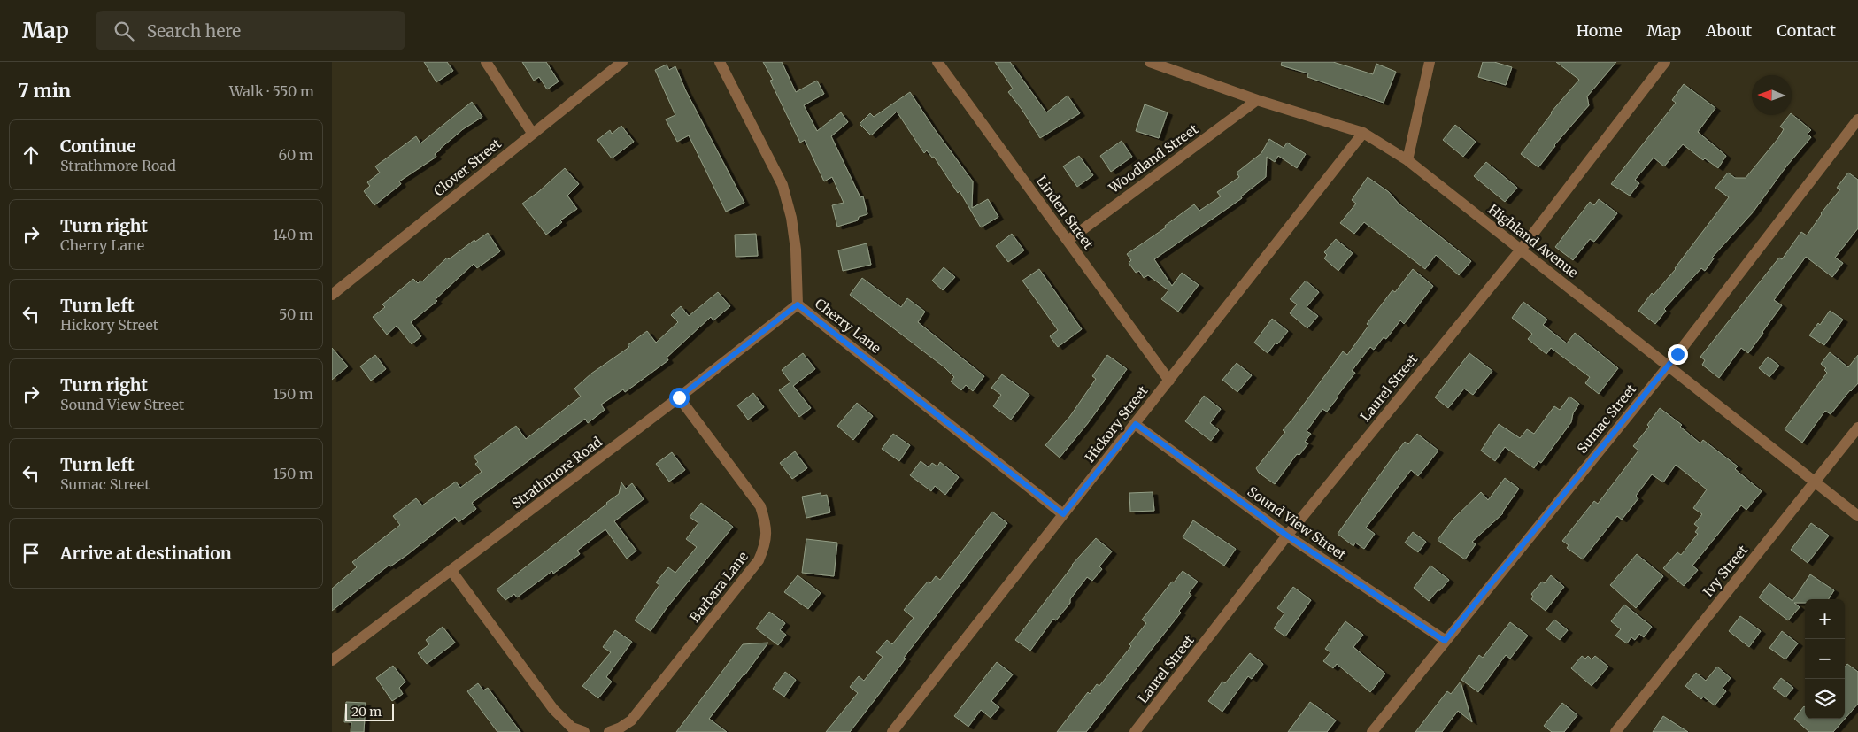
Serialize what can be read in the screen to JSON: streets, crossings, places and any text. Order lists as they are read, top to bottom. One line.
{"streets":{"street":["Woodland Street","Clover Street","Linden Street","Highland Avenue","Cherry Lane","Laurel Street","Sumac Street","Hickory Street","Strathmore Road","Sound View Street","Ivy Street","Barbara Lane"]},"crossings":[["Woodland Street","Linden Street"],["Woodland Street","Highland Avenue"],["Linden Street","Hickory Street"],["Highland Avenue","Laurel Street"],["Highland Avenue","Sumac Street"],["Highland Avenue","Hickory Street"],["Highland Avenue","Ivy Street"],["Cherry Lane","Hickory Street"],["Cherry Lane","Strathmore Road"],["Laurel Street","Sound View Street"],["Sumac Street","Sound View Street"],["Hickory Street","Sound View Street"],["Strathmore Road","Barbara Lane"]],"scale_bar":"20 m","north":"left","page":{"header":"Map","search":"Search here","nav":["Home","Map","About","Contact"],"heading":["7 min","Walk · 550 m"],"list":[["Continue","Strathmore Road","60 m"],["Turn right","Cherry Lane","140 m"],["Turn left","Hickory Street","50 m"],["Turn right","Sound View Street","150 m"],["Turn left","Sumac Street","150 m"],"Arrive at destination"],"map_buttons":["+","−"],"scale":"20 m"}}
